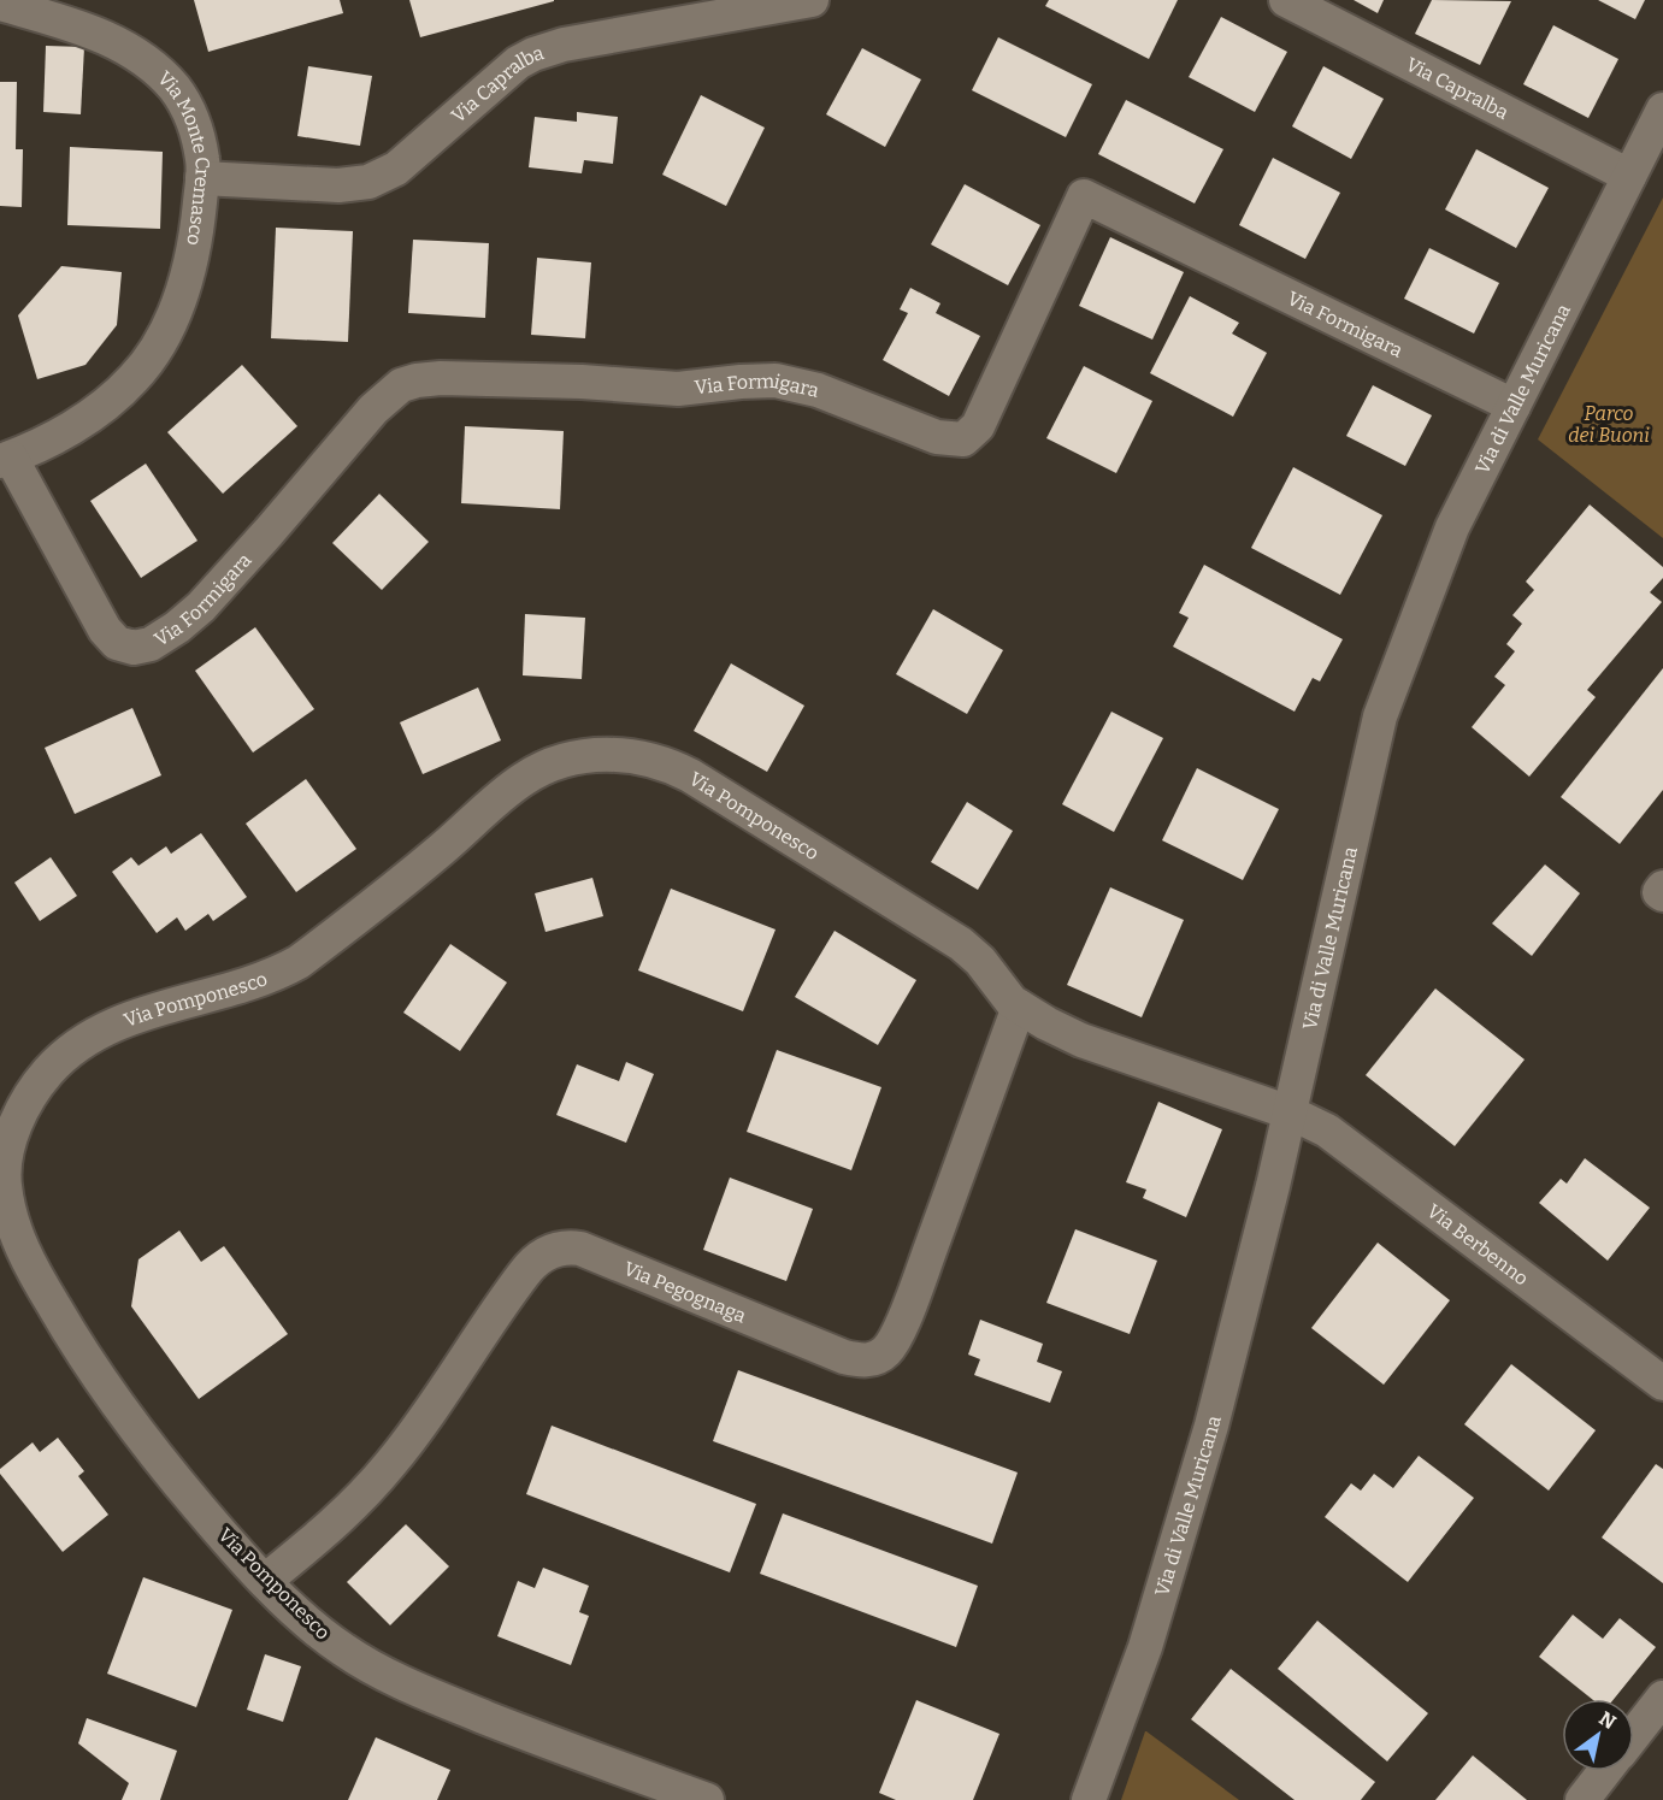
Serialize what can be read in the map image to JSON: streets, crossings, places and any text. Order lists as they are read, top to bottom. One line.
{"streets":{"street":["Via Capralba","Via Monte Cremasco","Via Formigara","Via di Valle Muricana","Via Pomponesco","Via Berbenno","Via Pegognaga"]},"crossings":[["Via Capralba","Via Monte Cremasco"],["Via Capralba","Via di Valle Muricana"],["Via Monte Cremasco","Via Formigara"],["Via Formigara","Via di Valle Muricana"],["Via di Valle Muricana","Via Pomponesco"],["Via di Valle Muricana","Via Berbenno"],["Via Pomponesco","Via Berbenno"],["Via Pomponesco","Via Pegognaga"]],"parks":["Parco dei Buoni"],"north":"top right"}
